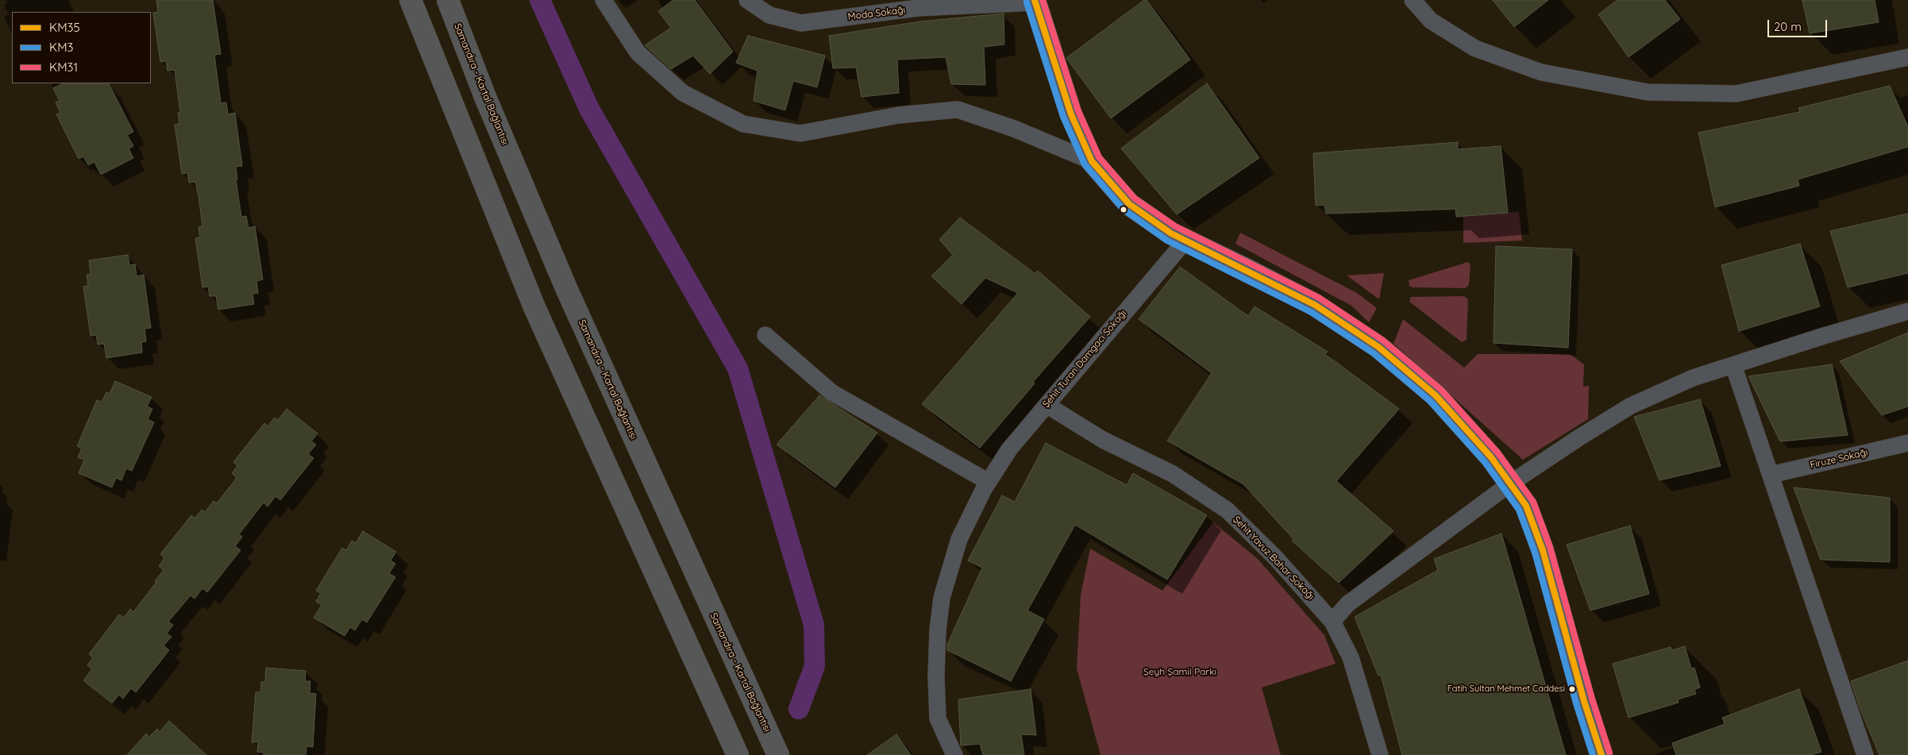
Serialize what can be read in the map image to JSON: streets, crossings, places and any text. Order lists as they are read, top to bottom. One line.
{"streets":{"highway":["Samandıra - Kartal Bağlantısı"],"street":["Moda Sokağı","Şehit Turan Damgacı Sokağı","Firuze Sokağı","Şehit Yavuz Bahar Sokağı"]},"crossings":[["Şehit Turan Damgacı Sokağı","Şehit Yavuz Bahar Sokağı"]],"parks":["Şeyh Şamil Parkı"],"places":["Fatih Sultan Mehmet Caddesi"],"lines":["transit line KM35","transit line KM31","transit line KM3"],"legend":["KM35","KM3","KM31"],"scale_bar":"20 m"}
